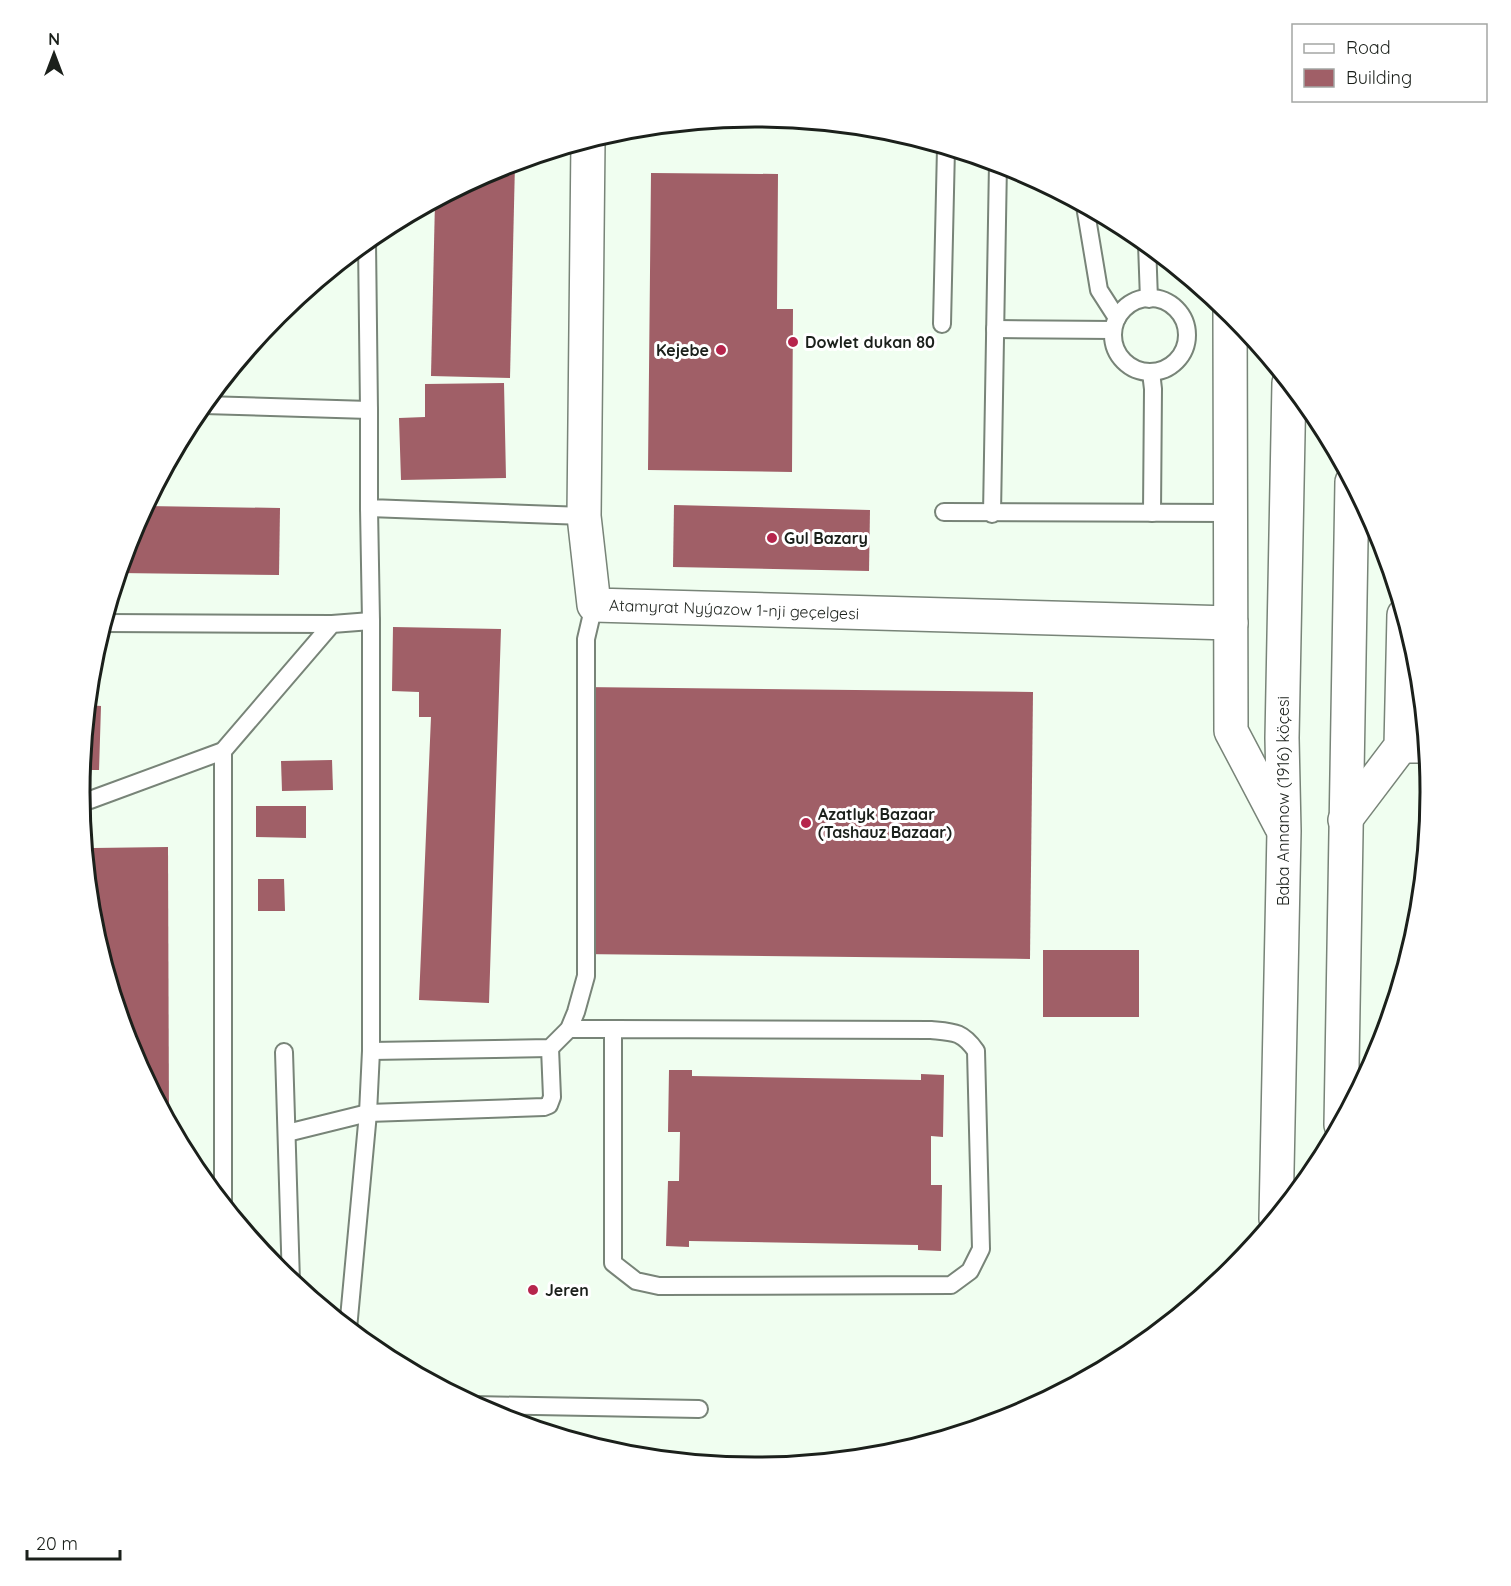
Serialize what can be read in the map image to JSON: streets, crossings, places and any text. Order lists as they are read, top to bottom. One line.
{"streets":{"main road":["Atamyrat Nyýazow 1-nji geçelgesi","Baba Annanow (1916) köçesi"]},"places":["Dowlet dukan 80","Kejebe","Gul Bazary","Azatlyk Bazaar (Tashauz Bazaar)","Jeren"],"legend":["Road","Building"],"scale_bar":"20 m","north":"top"}
